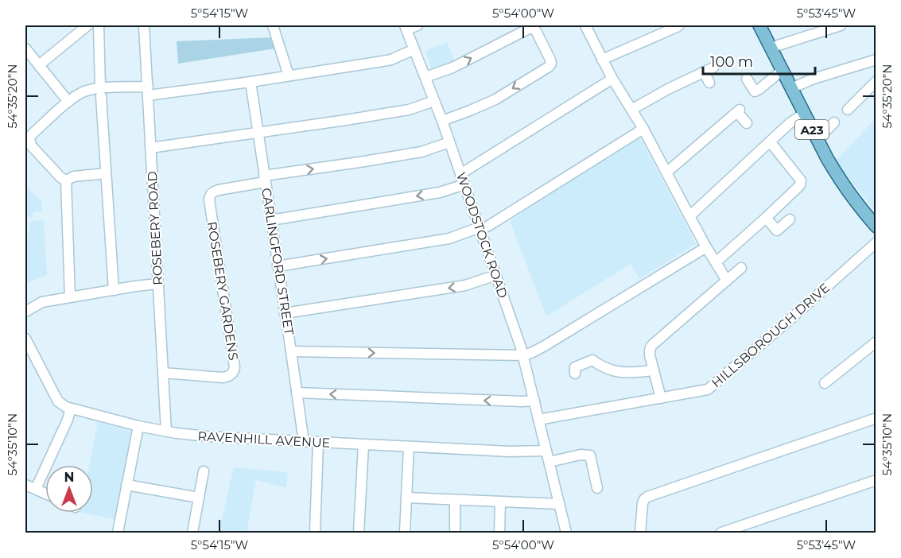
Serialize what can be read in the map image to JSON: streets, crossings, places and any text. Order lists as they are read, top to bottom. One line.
{"streets":{"main road":["A23"],"street":["ROSEBERY ROAD","WOODSTOCK ROAD","CARLINGFORD STREET","ROSEBERY GARDENS","HILLSBOROUGH DRIVE","RAVENHILL AVENUE"]},"crossings":[["ROSEBERY ROAD","ROSEBERY GARDENS"],["ROSEBERY ROAD","RAVENHILL AVENUE"],["WOODSTOCK ROAD","HILLSBOROUGH DRIVE"],["WOODSTOCK ROAD","RAVENHILL AVENUE"],["CARLINGFORD STREET","ROSEBERY GARDENS"],["CARLINGFORD STREET","RAVENHILL AVENUE"]],"scale_bar":"100 m","north":"top","coordinates":["5°54'15\"W","5°54'00\"W","5°53'45\"W","54°35'20\"N","54°35'10\"N"]}
